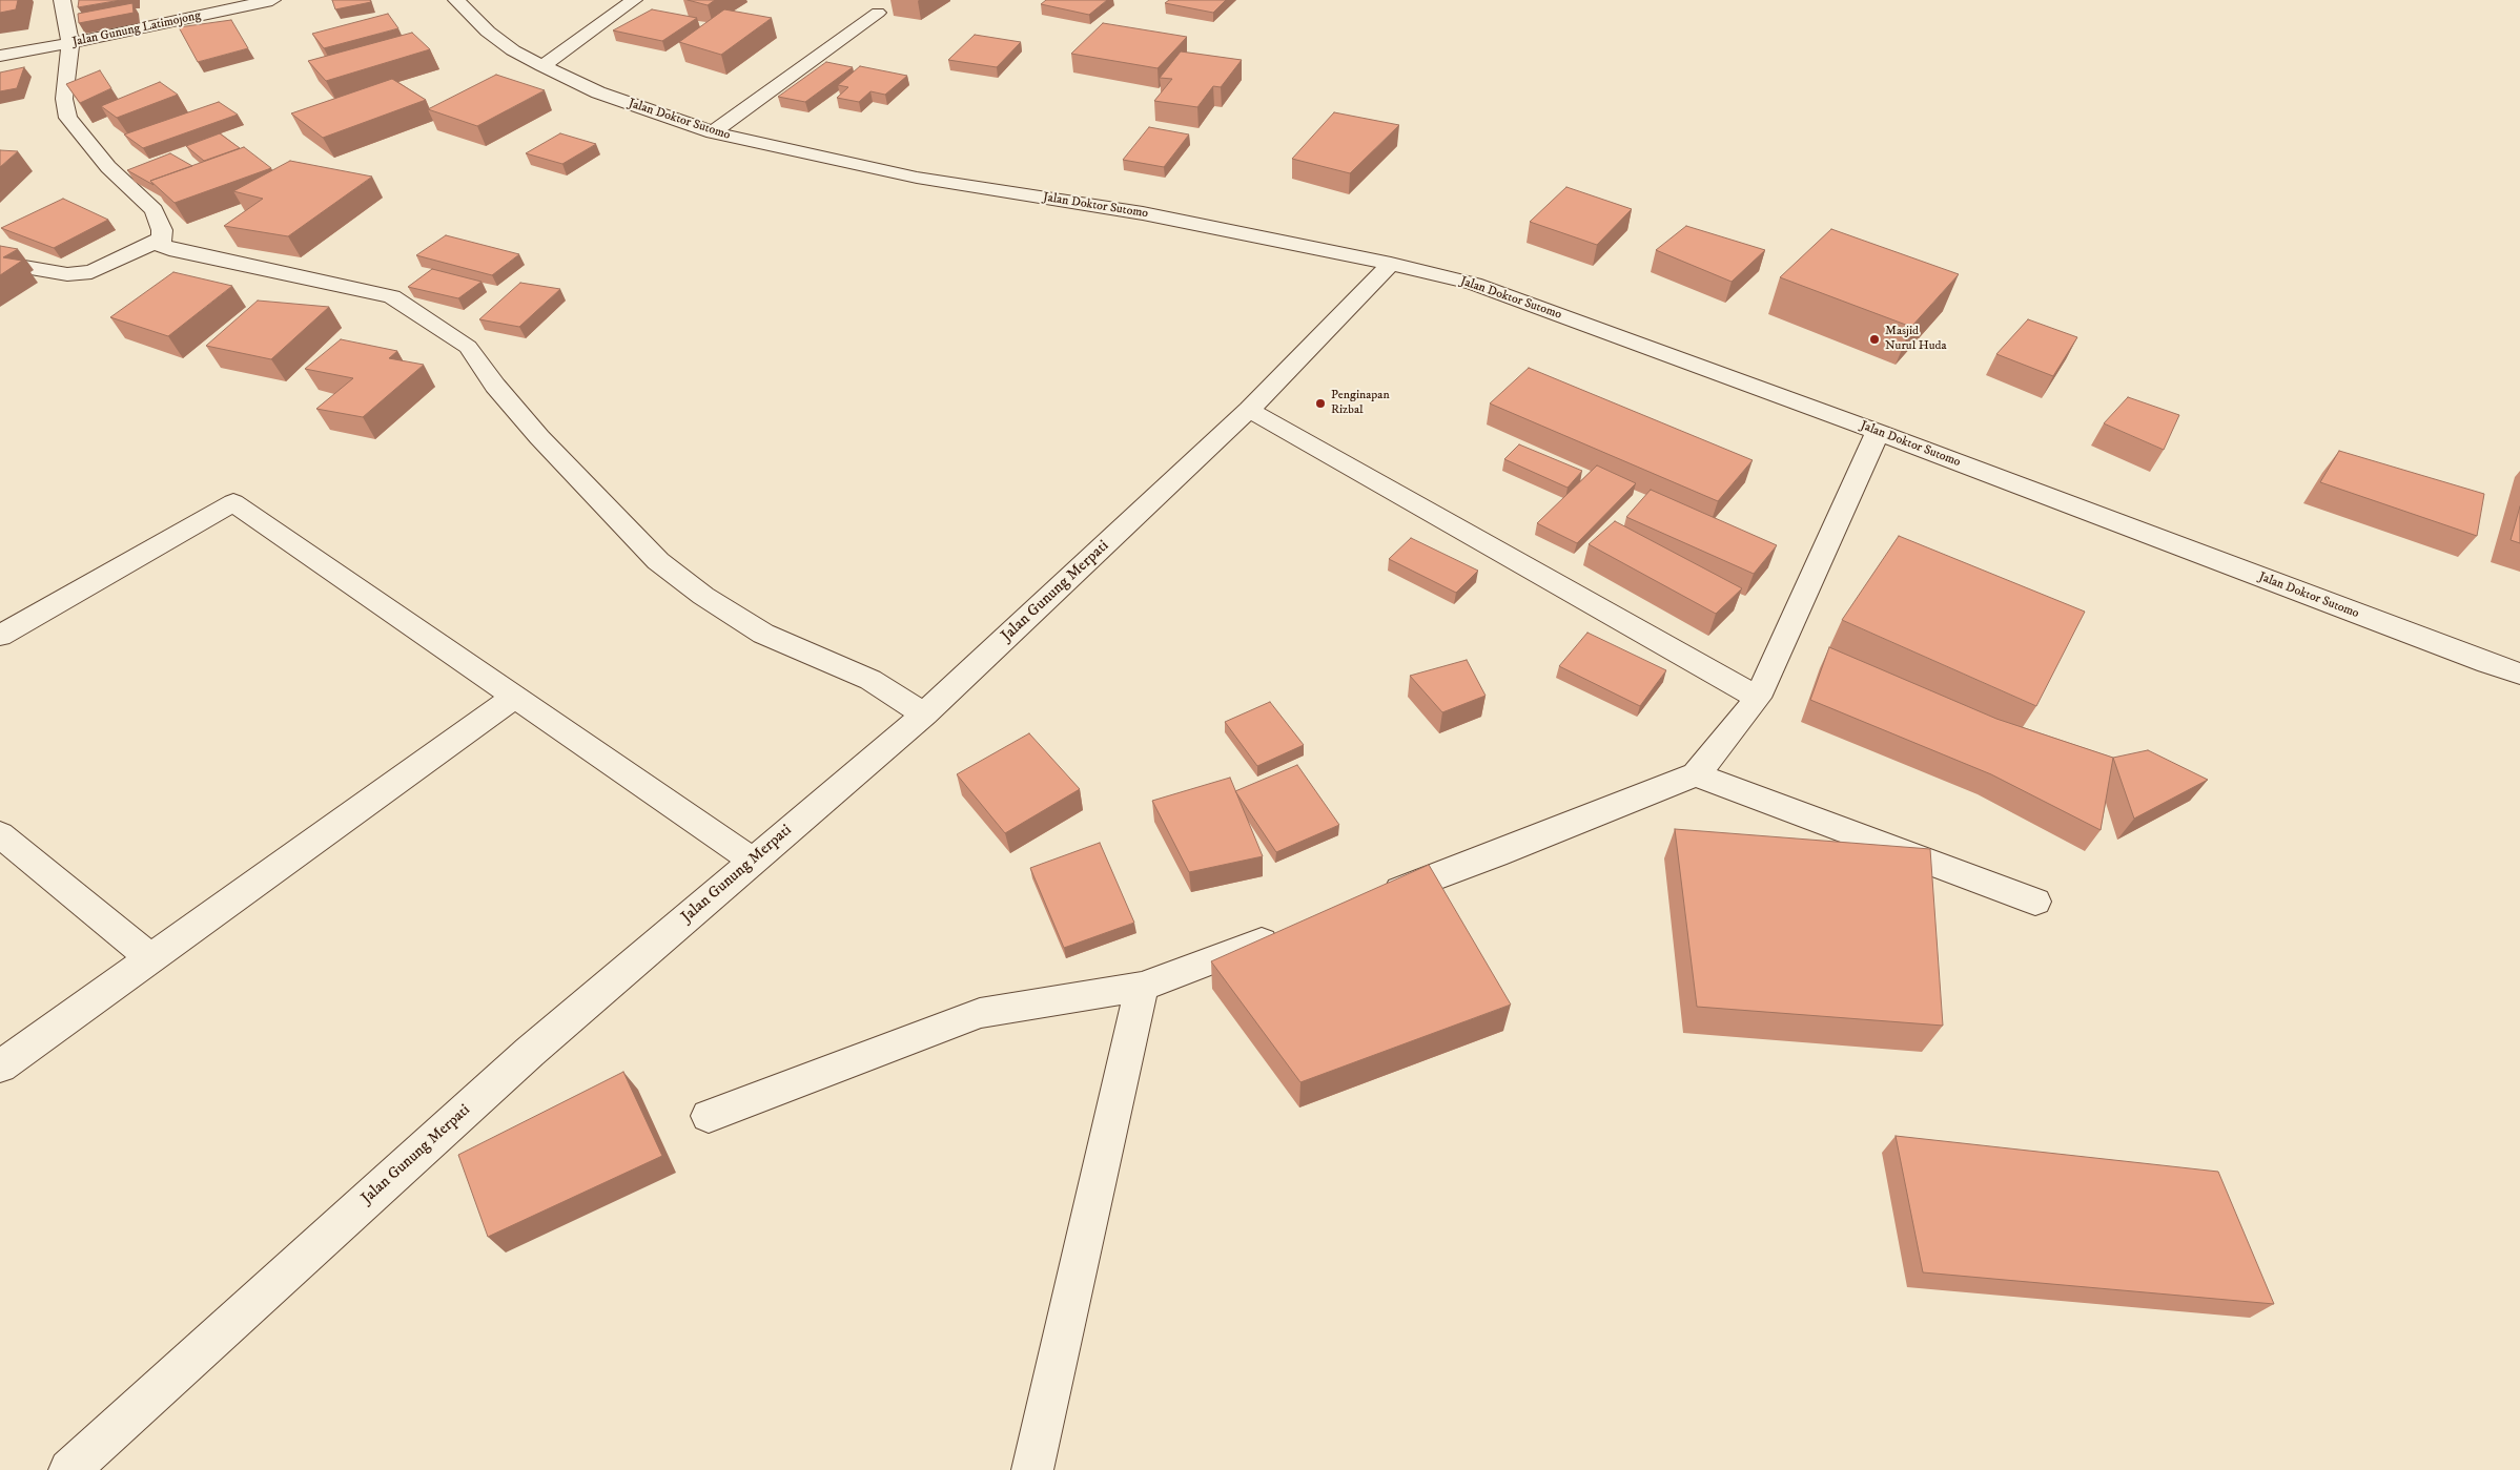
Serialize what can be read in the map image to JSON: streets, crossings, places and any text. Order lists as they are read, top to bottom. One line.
{"streets":{"street":["Jalan Gunung Latimojong","Jalan Doktor Sutomo","Jalan Gunung Merpati"]},"crossings":[["Jalan Doktor Sutomo","Jalan Gunung Merpati"]],"places":["Masjid Nurul Huda","Penginapan Rizbal"]}
